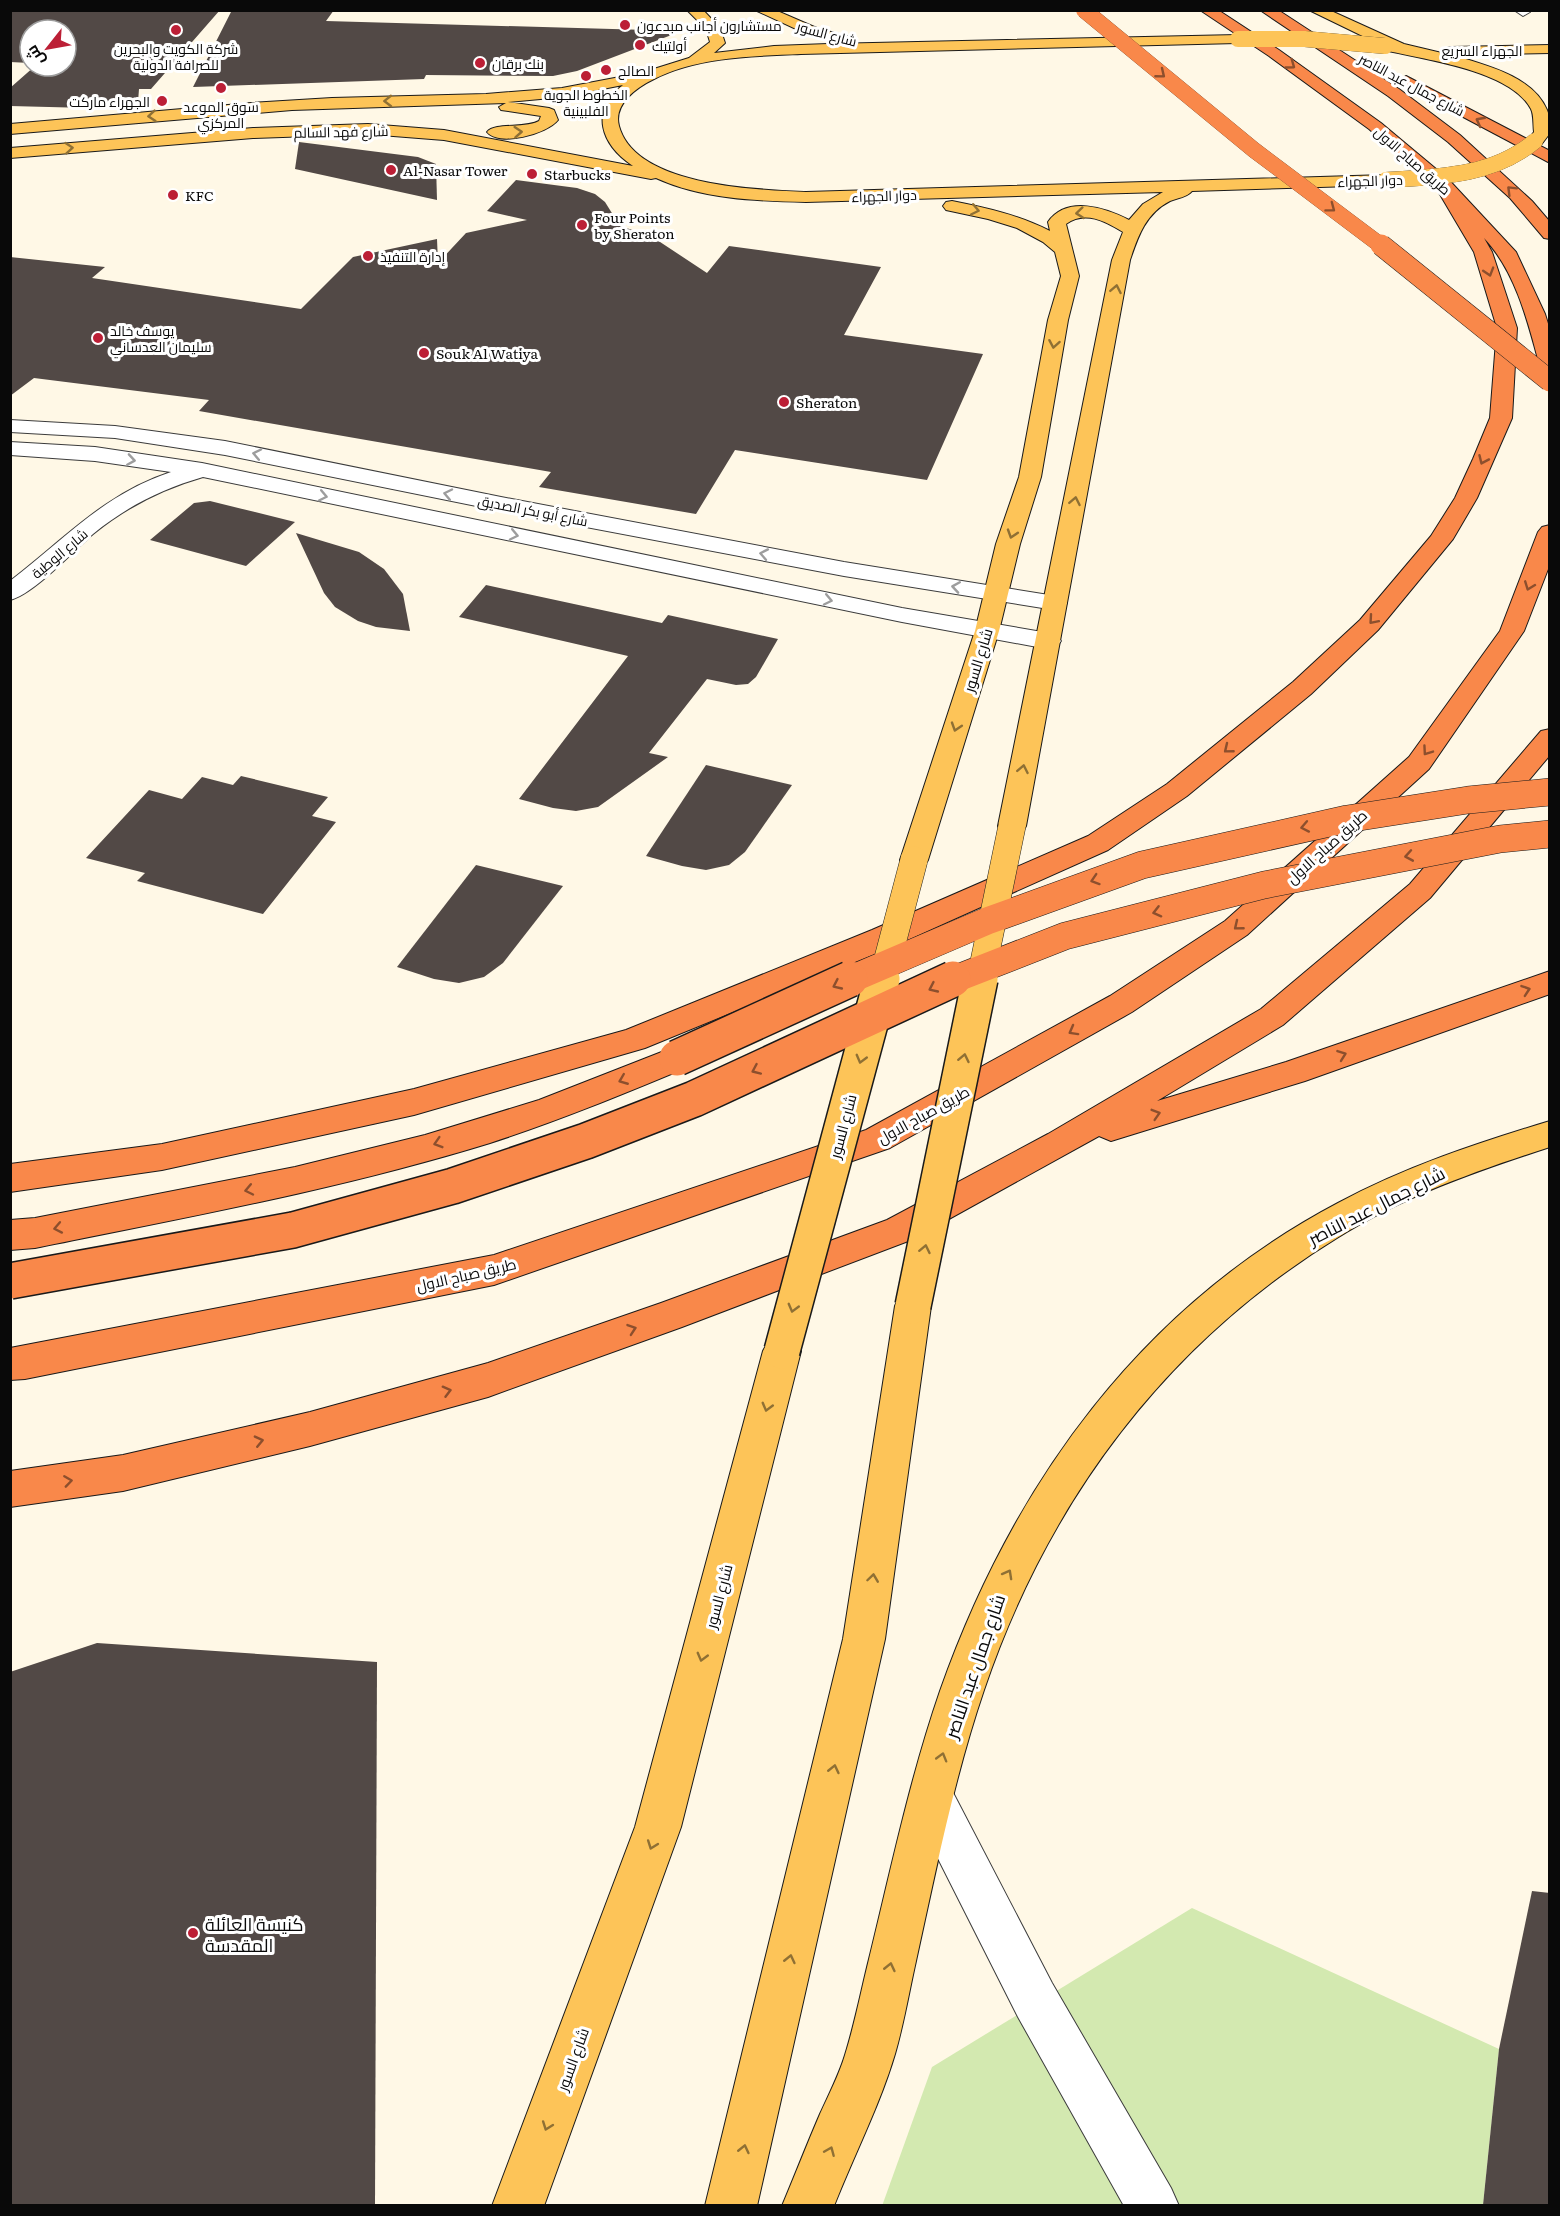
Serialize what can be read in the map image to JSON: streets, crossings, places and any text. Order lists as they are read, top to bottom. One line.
{"streets":{"highway":["شارع جمال عبد الناصر","طريق صباح الاول"],"main road":["شارع السور","الجهراء السريع","شارع فهد السالم","دوار الجهراء"],"street":["شارع أبو بكر الصديق","شارع الوطية"]},"crossings":[["شارع السور","دوار الجهراء"],["شارع السور","شارع أبو بكر الصديق"],["الجهراء السريع","دوار الجهراء"],["شارع فهد السالم","دوار الجهراء"],["شارع أبو بكر الصديق","شارع الوطية"]],"places":["مستشارون أجانب مبدعون","شركة الكويت والبحرين للصرافة الدولية","أولتيك","بنك برقان","الصالح","الخطوط الجوية الفلبينية","سوق الموعد المركزي","الجهراء ماركت","Al-Nasar Tower","Starbucks","KFC","Four Points by Sheraton","إدارة التنفيذ","يوسف خالد سليمان العدساني","Souk Al Watiya","Sheraton","كنيسة العائلة المقدسة"],"north":"bottom left"}
